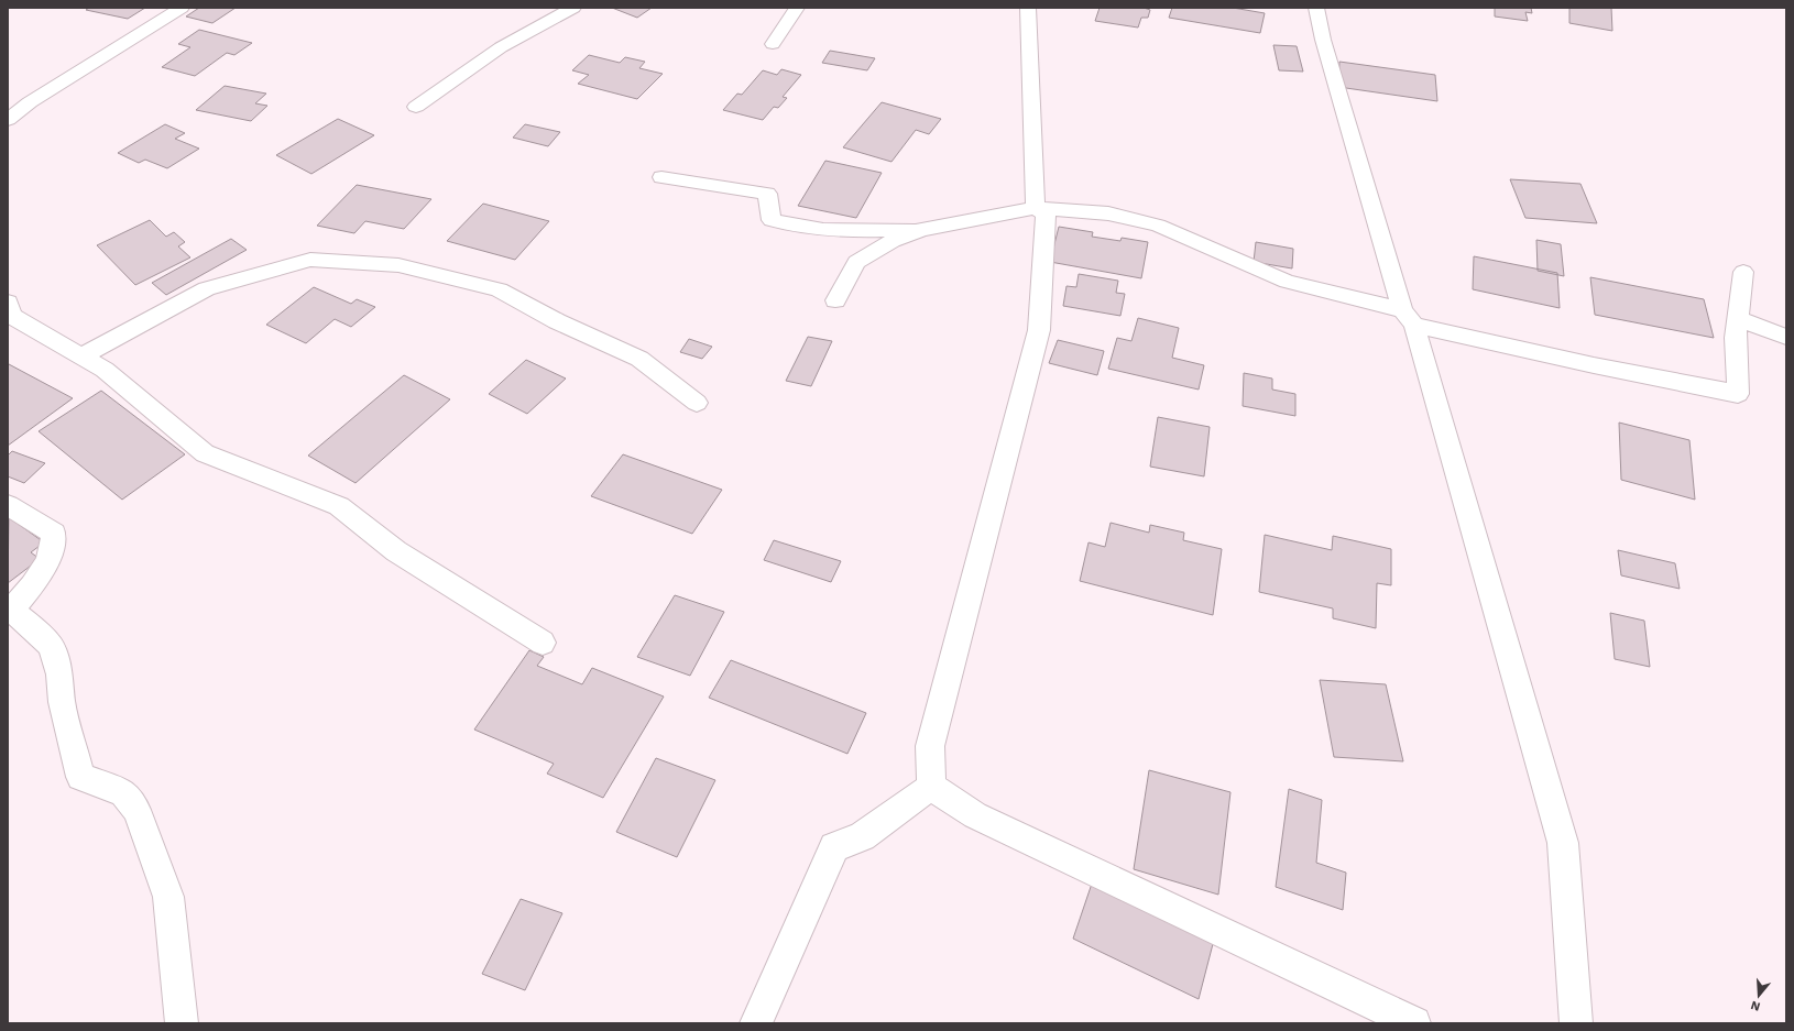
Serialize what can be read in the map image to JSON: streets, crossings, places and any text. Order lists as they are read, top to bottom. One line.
{"north":"bottom"}
